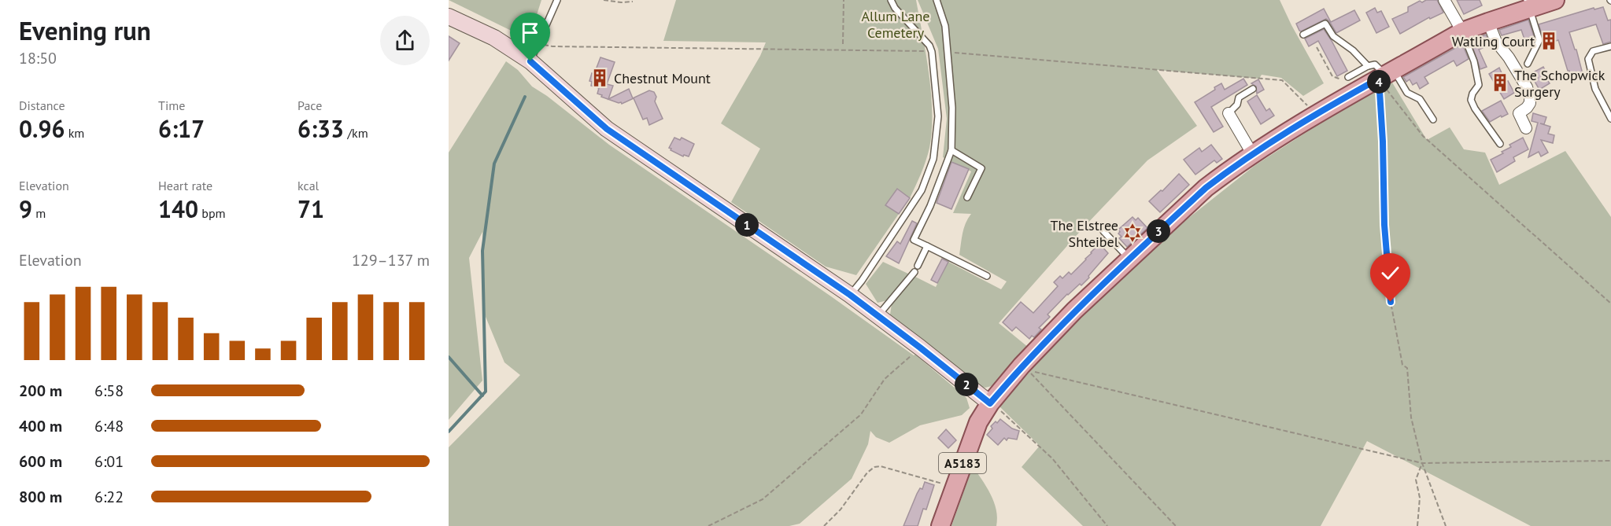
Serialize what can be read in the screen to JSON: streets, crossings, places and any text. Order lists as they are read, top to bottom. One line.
{"streets":{"main road":["A5183"]},"parks":["Allum Lane Cemetery"],"places":{"building":["Watling Court","Chestnut Mount","The Schopwick Surgery"],"synagogue":["The Elstree Shteibel"]},"page":{"heading":["Evening run","18:50"],"pins":["4","1","3","2"],"stats":[["Distance","0.96 km"],["Time","6:17"],["Pace","6:33 /km"],["Elevation","9 m"],["Heart rate","140 bpm"],["kcal","71"]],"chart":["Elevation","129–137 m"],"list":[{"name":"200 m","note":"6:58"},{"name":"400 m","note":"6:48"},{"name":"600 m","note":"6:01"},{"name":"800 m","note":"6:22"}]}}
